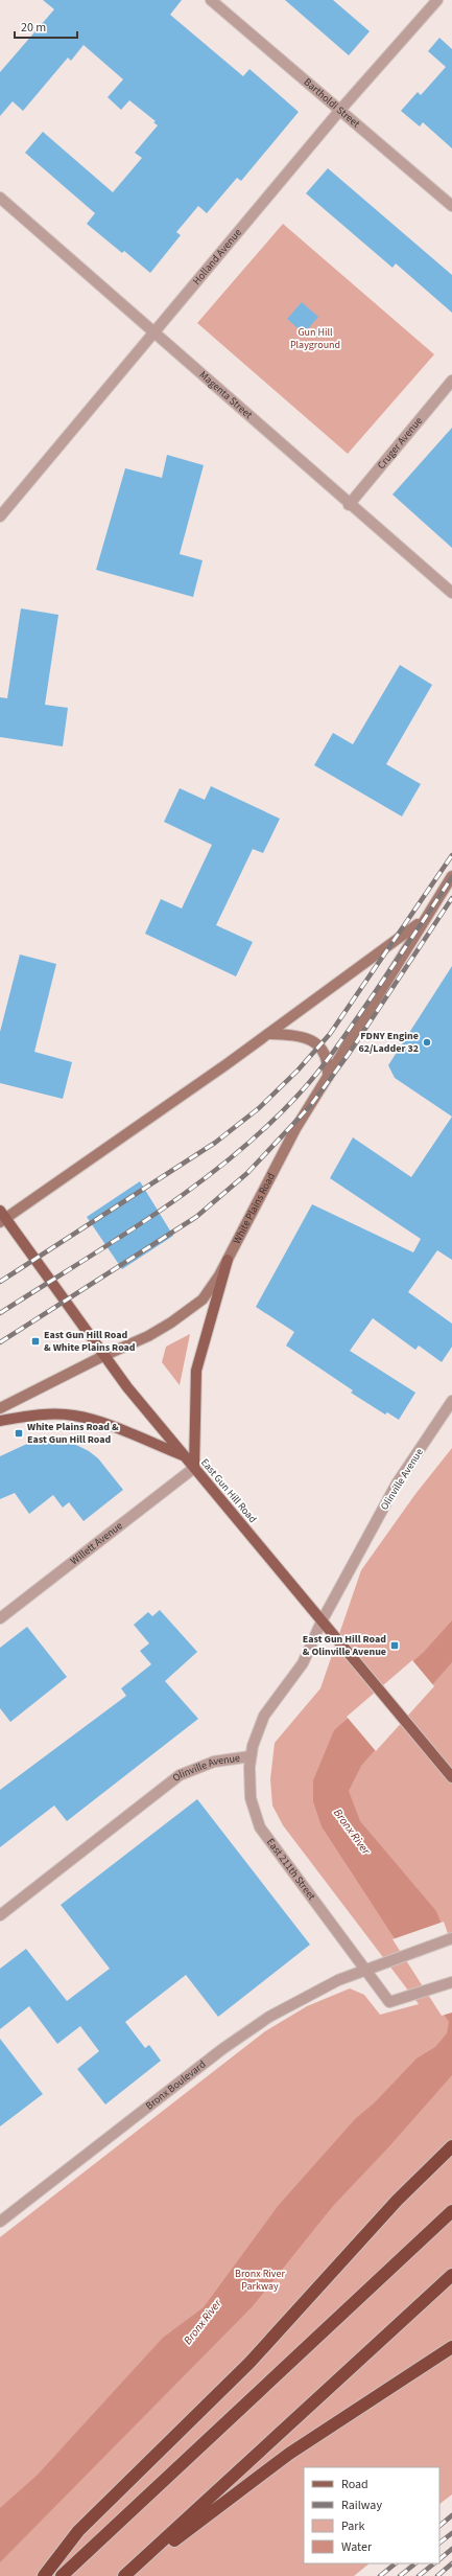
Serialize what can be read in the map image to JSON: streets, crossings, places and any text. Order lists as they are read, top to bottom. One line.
{"streets":{"main road":["White Plains Road","East Gun Hill Road"],"street":["Bartholdi Street","Holland Avenue","Magenta Street","Cruger Avenue","Olinville Avenue","Willett Avenue","East 211th Street","Bronx Boulevard"]},"crossings":[["Bartholdi Street","Holland Avenue"],["Holland Avenue","Magenta Street"],["Magenta Street","Cruger Avenue"],["White Plains Road","East Gun Hill Road"],["Olinville Avenue","East Gun Hill Road"],["Olinville Avenue","East 211th Street"],["East Gun Hill Road","Willett Avenue"],["East 211th Street","Bronx Boulevard"]],"water":["Bronx River"],"parks":["Gun Hill Playground","Bronx River Parkway"],"places":{"other":["FDNY Engine 62/Ladder 32"],"transit":["East Gun Hill Road & White Plains Road","White Plains Road & East Gun Hill Road","East Gun Hill Road & Olinville Avenue"]},"legend":["Road","Railway","Park","Water"],"scale_bar":"20 m"}
